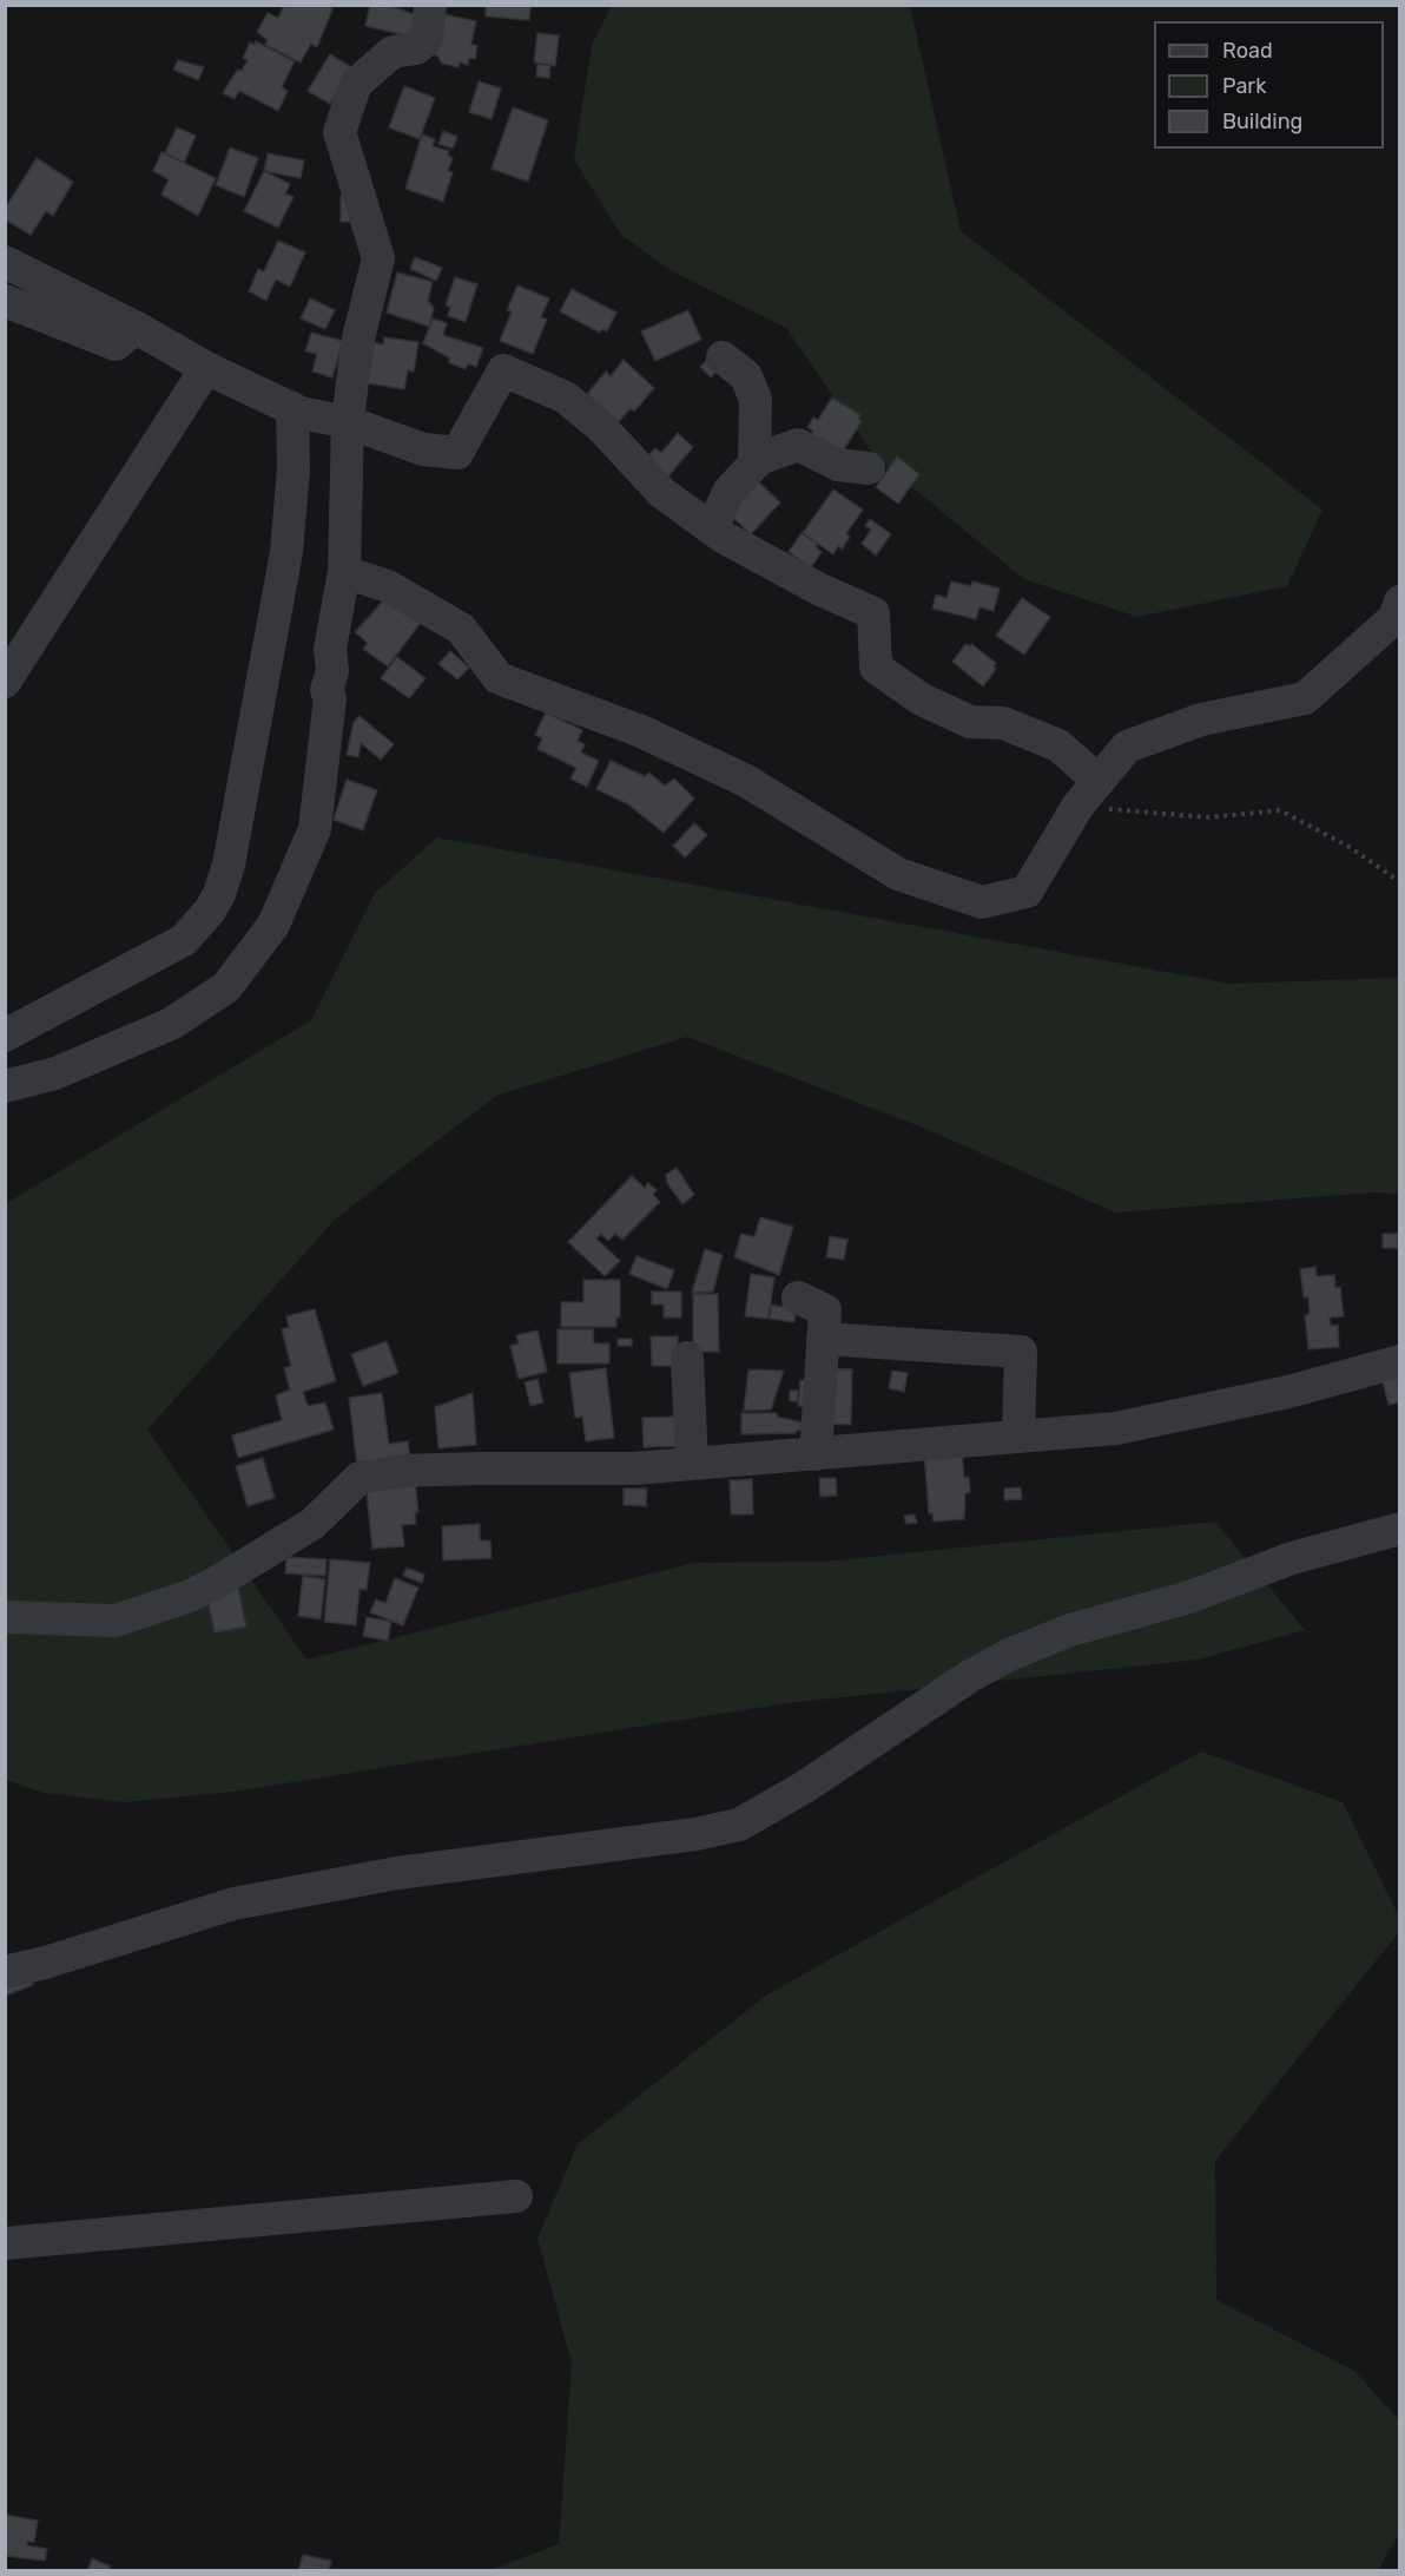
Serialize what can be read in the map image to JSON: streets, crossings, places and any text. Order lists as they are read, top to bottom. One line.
{"legend":["Road","Park","Building"]}
